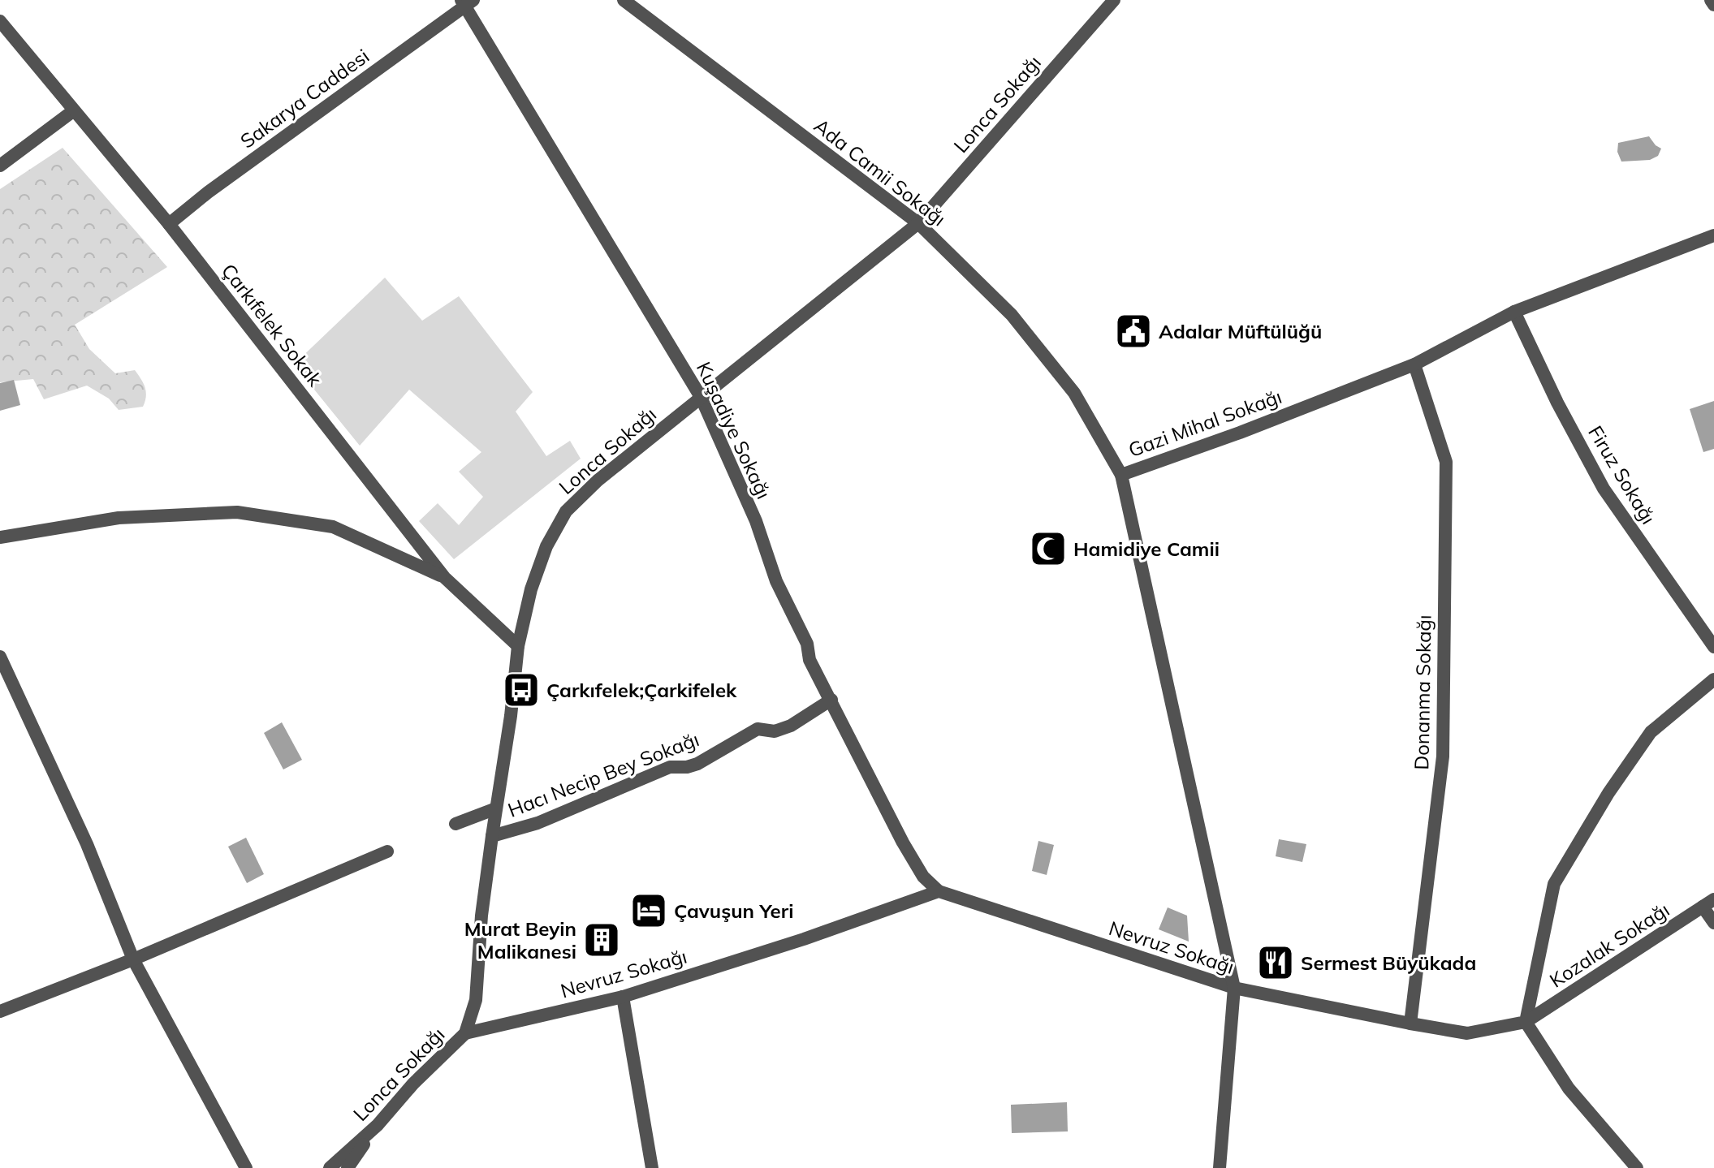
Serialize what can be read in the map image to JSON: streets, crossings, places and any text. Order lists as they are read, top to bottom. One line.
{"streets":{"street":["Sakarya Caddesi","Lonca Sokağı","Ada Camii Sokağı","Çarkıfelek Sokak","Gazi Mihal Sokağı","Kuşadiye Sokağı","Firuz Sokağı","Donanma Sokağı","Hacı Necip Bey Sokağı","Kozalak Sokağı","Nevruz Sokağı"]},"crossings":[["Sakarya Caddesi","Çarkıfelek Sokak"],["Sakarya Caddesi","Kuşadiye Sokağı"],["Lonca Sokağı","Ada Camii Sokağı"],["Lonca Sokağı","Çarkıfelek Sokak"],["Lonca Sokağı","Kuşadiye Sokağı"],["Lonca Sokağı","Hacı Necip Bey Sokağı"],["Lonca Sokağı","Nevruz Sokağı"],["Ada Camii Sokağı","Gazi Mihal Sokağı"],["Gazi Mihal Sokağı","Firuz Sokağı"],["Gazi Mihal Sokağı","Donanma Sokağı"],["Gazi Mihal Sokağı","Nevruz Sokağı"],["Kuşadiye Sokağı","Hacı Necip Bey Sokağı"],["Kuşadiye Sokağı","Nevruz Sokağı"],["Donanma Sokağı","Nevruz Sokağı"],["Kozalak Sokağı","Nevruz Sokağı"]],"places":{"public building":["Adalar Müftülüğü"],"mosque":["Hamidiye Camii"],"bus stop":["Çarkıfelek;Çarkifelek"],"hotel":["Çavuşun Yeri"],"building":["Murat Beyin Malikanesi"],"restaurant":["Sermest Büyükada"]}}
